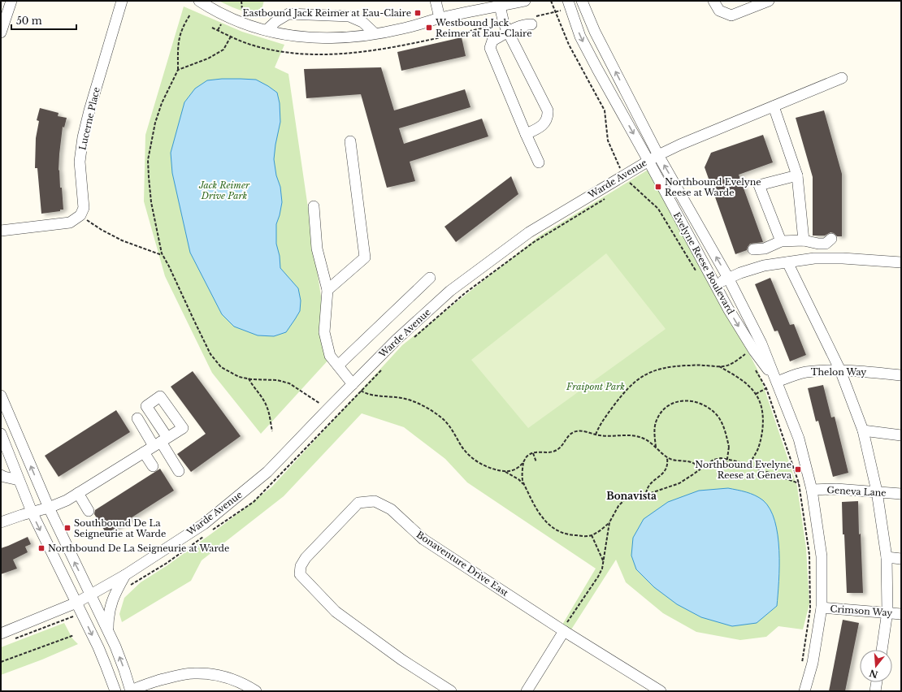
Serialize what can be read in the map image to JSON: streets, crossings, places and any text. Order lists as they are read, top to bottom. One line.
{"streets":{"street":["Lucerne Place","Warde Avenue","Evelyne Reese Boulevard","Thelon Way","Geneva Lane","Bonaventure Drive East","Crimson Way"]},"crossings":[["Warde Avenue","Evelyne Reese Boulevard"],["Evelyne Reese Boulevard","Thelon Way"],["Evelyne Reese Boulevard","Geneva Lane"],["Evelyne Reese Boulevard","Crimson Way"]],"districts":["Bonavista"],"parks":["Jack Reimer Drive Park","Fraipont Park"],"places":{"transit":["Eastbound Jack Reimer at Eau-Claire","Westbound Jack Reimer at Eau-Claire","Northbound Evelyne Reese at Warde","Northbound Evelyne Reese at Geneva","Southbound De La Seigneurie at Warde","Northbound De La Seigneurie at Warde"]},"scale_bar":"50 m","north":"bottom"}
